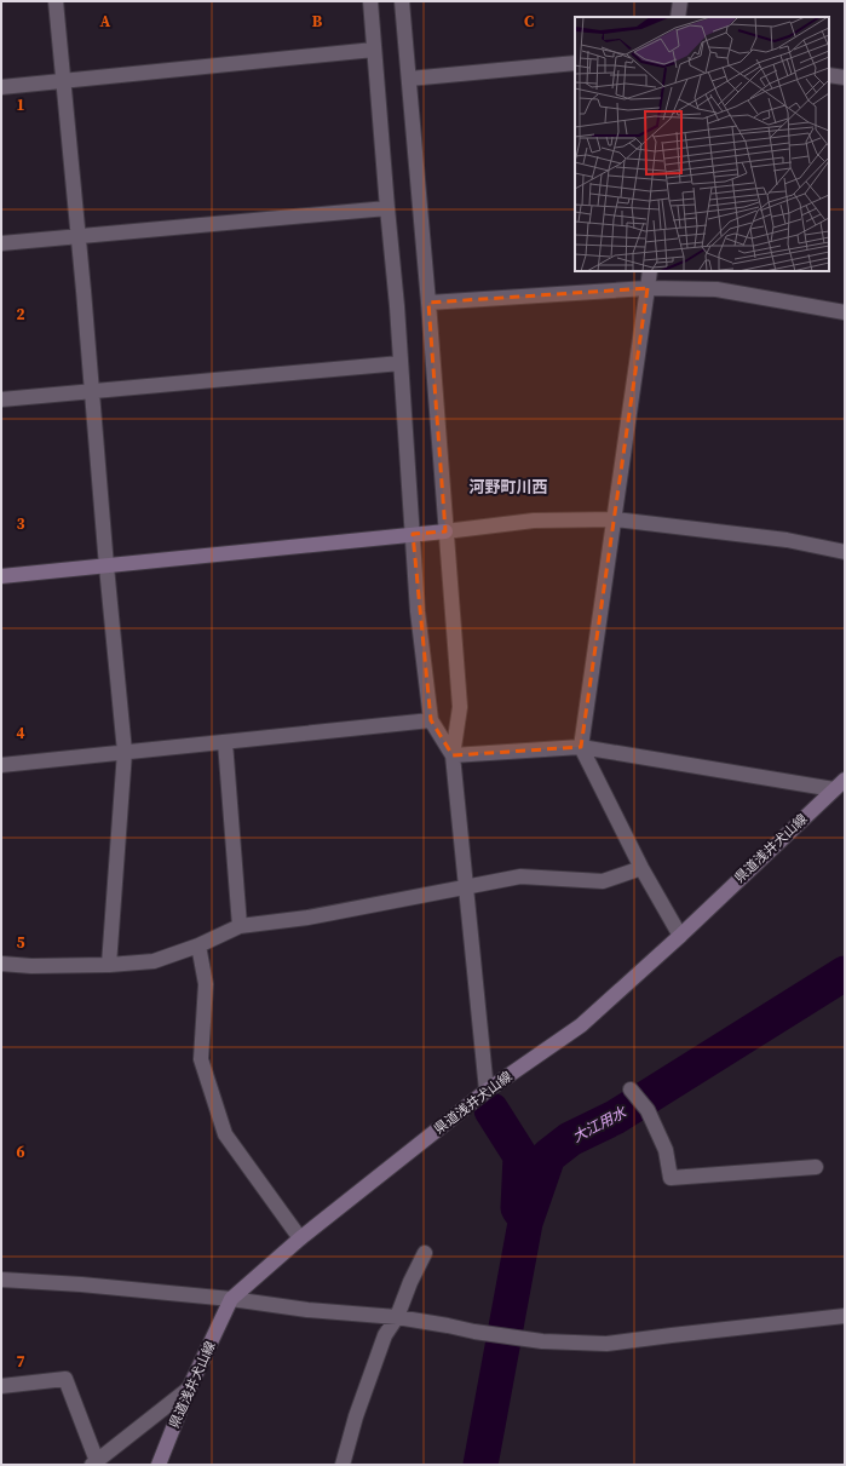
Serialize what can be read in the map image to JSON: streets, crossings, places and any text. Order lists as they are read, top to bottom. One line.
{"streets":{"main road":["県道浅井犬山線"]},"districts":["河野町川西"],"water":["大江用水"],"grid":{"columns":["A","B","C"],"rows":["1","2","3","4","5","6","7"]}}
